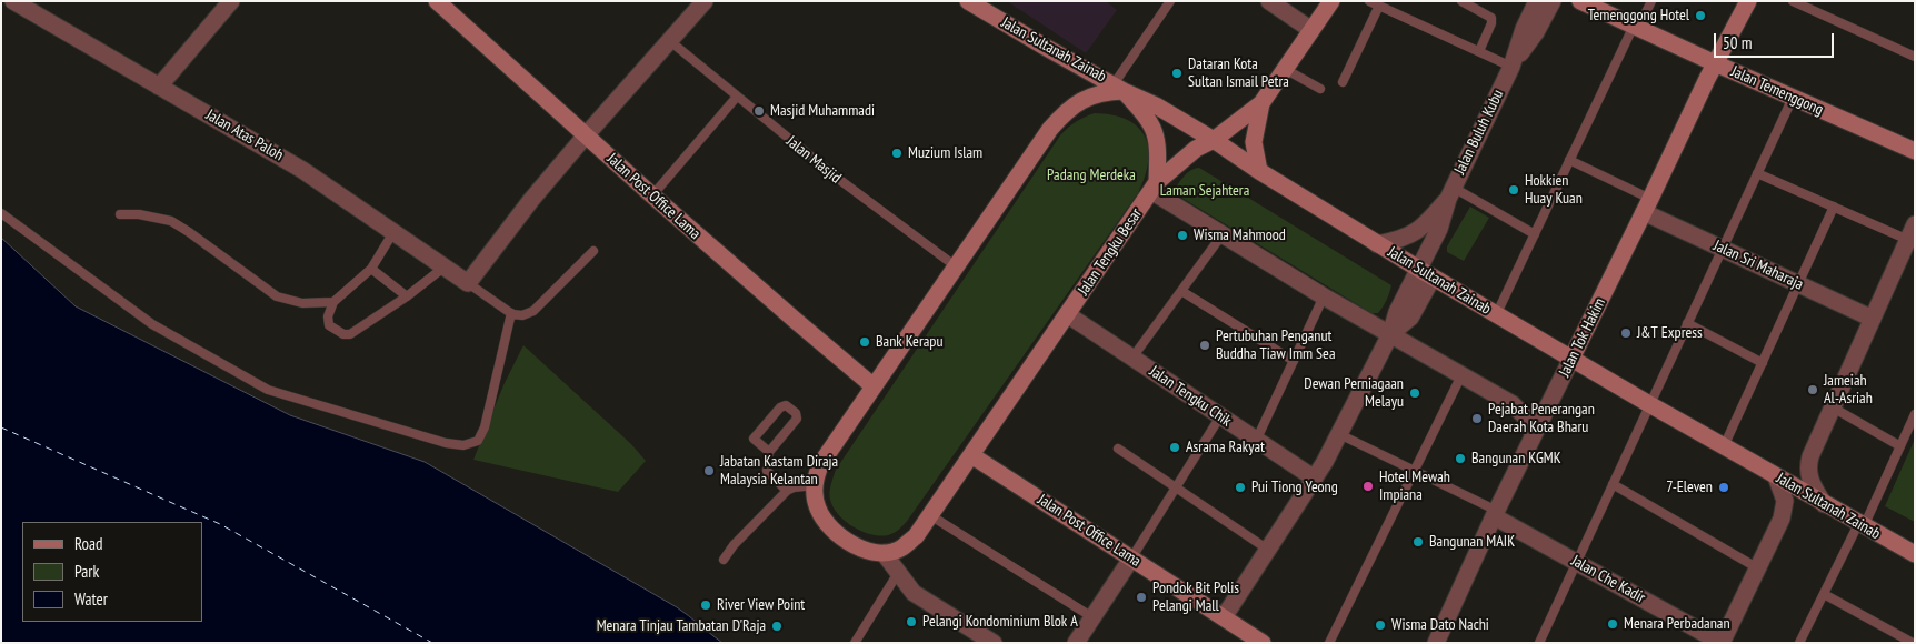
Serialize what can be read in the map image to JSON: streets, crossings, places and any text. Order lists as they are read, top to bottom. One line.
{"streets":{"main road":["Jalan Sultanah Zainab","Jalan Temenggong","Jalan Post Office Lama","Jalan Tengku Besar","Jalan Tok Hakim"],"street":["Jalan Buluh Kubu","Jalan Atas Paloh","Jalan Sri Maharaja","Jalan Tengku Chik","Jalan Che Kadir"],"lane":["Jalan Masjid"]},"crossings":[["Jalan Sultanah Zainab","Jalan Buluh Kubu"],["Jalan Sultanah Zainab","Jalan Tengku Besar"],["Jalan Sultanah Zainab","Jalan Tok Hakim"],["Jalan Temenggong","Jalan Tok Hakim"],["Jalan Post Office Lama","Jalan Tengku Besar"],["Jalan Tengku Besar","Jalan Tengku Chik"],["Jalan Sri Maharaja","Jalan Tok Hakim"],["Jalan Tok Hakim","Jalan Che Kadir"]],"parks":["Padang Merdeka","Laman Sejahtera"],"places":["Temenggong Hotel","Dataran Kota Sultan Ismail Petra","Masjid Muhammadi","Muzium Islam","Hokkien Huay Kuan","Wisma Mahmood","J&T Express","Bank Kerapu","Pertubuhan Penganut Buddha Tiaw Imm Sea","Jameiah Al-Asriah","Dewan Perniagaan Melayu","Pejabat Penerangan Daerah Kota Bharu","Asrama Rakyat","Bangunan KGMK","Jabatan Kastam Diraja Malaysia Kelantan","Hotel Mewah Impiana","Pui Tiong Yeong","7-Eleven","Bangunan MAIK","Pondok Bit Polis Pelangi Mall","River View Point","Pelangi Kondominium Blok A","Menara Perbadanan","Wisma Dato Nachi","Menara Tinjau Tambatan D'Raja"],"legend":["Road","Park","Water"],"scale_bar":"50 m"}
